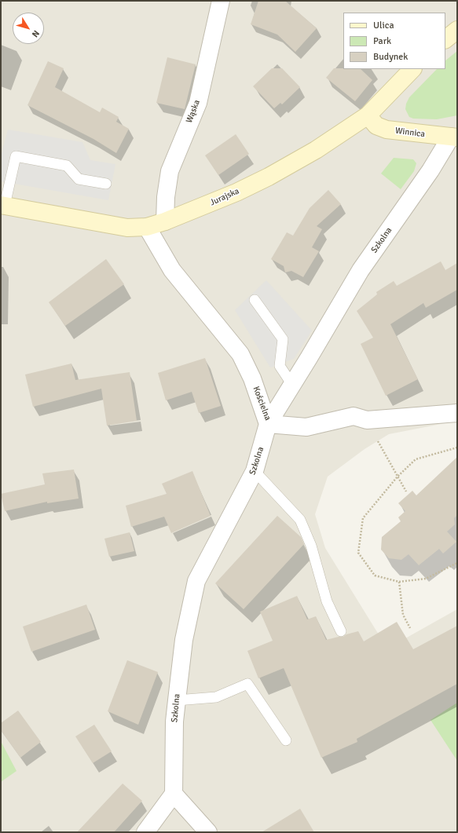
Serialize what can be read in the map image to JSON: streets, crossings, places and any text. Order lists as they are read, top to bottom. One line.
{"streets":{"street":["Wąska","Winnica","Jurajska","Szkolna","Kościelna"]},"crossings":[["Wąska","Jurajska"],["Winnica","Jurajska"],["Winnica","Szkolna"],["Jurajska","Kościelna"],["Szkolna","Kościelna"]],"legend":["Ulica","Park","Budynek"],"north":"bottom right"}
